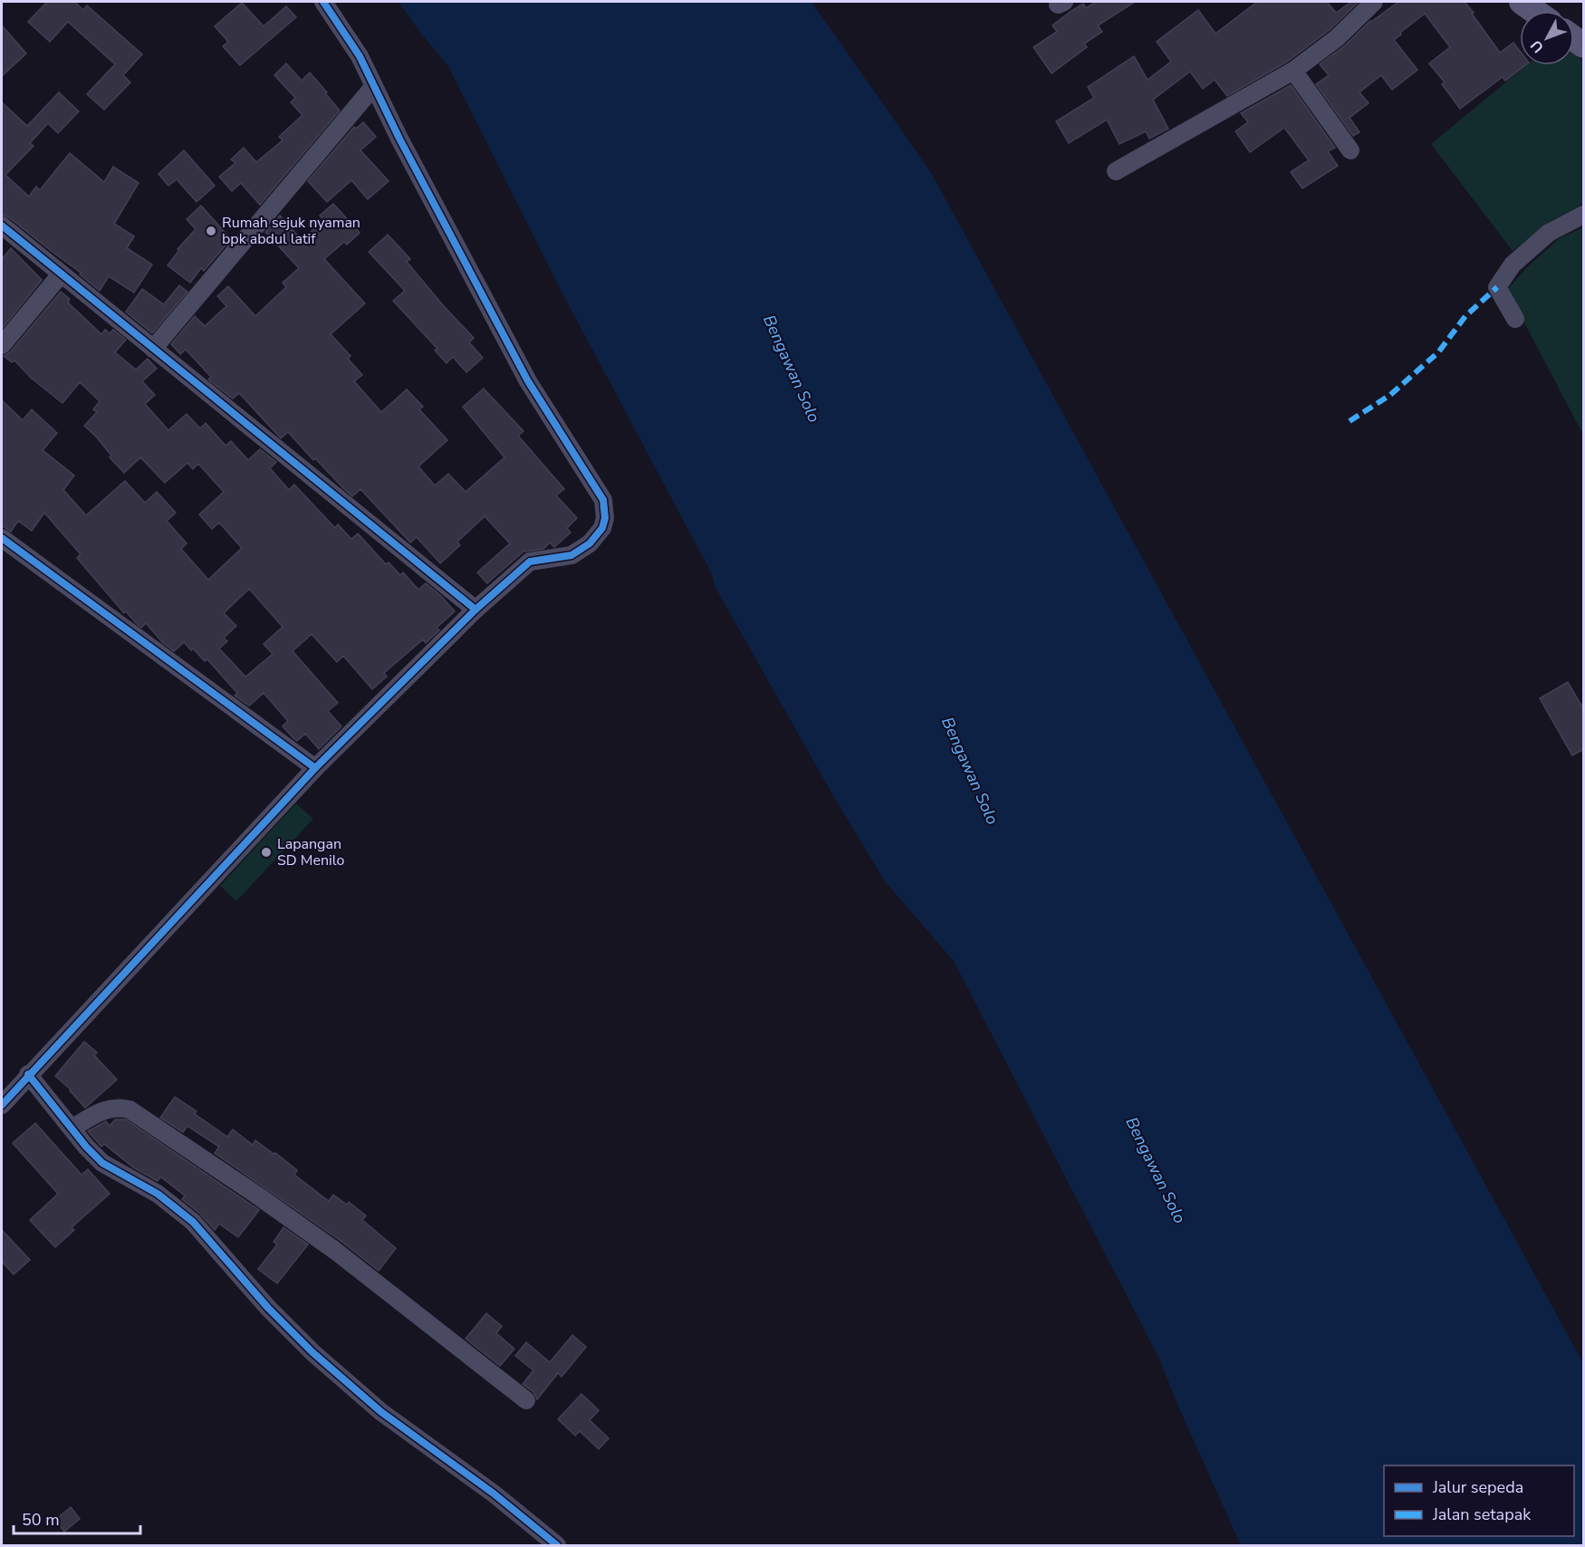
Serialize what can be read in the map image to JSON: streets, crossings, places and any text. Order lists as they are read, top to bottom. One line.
{"water":["Bengawan Solo"],"places":["Rumah sejuk nyaman bpk abdul latif","Lapangan SD Menilo"],"legend":["Jalur sepeda","Jalan setapak"],"scale_bar":"50 m","north":"bottom left"}
